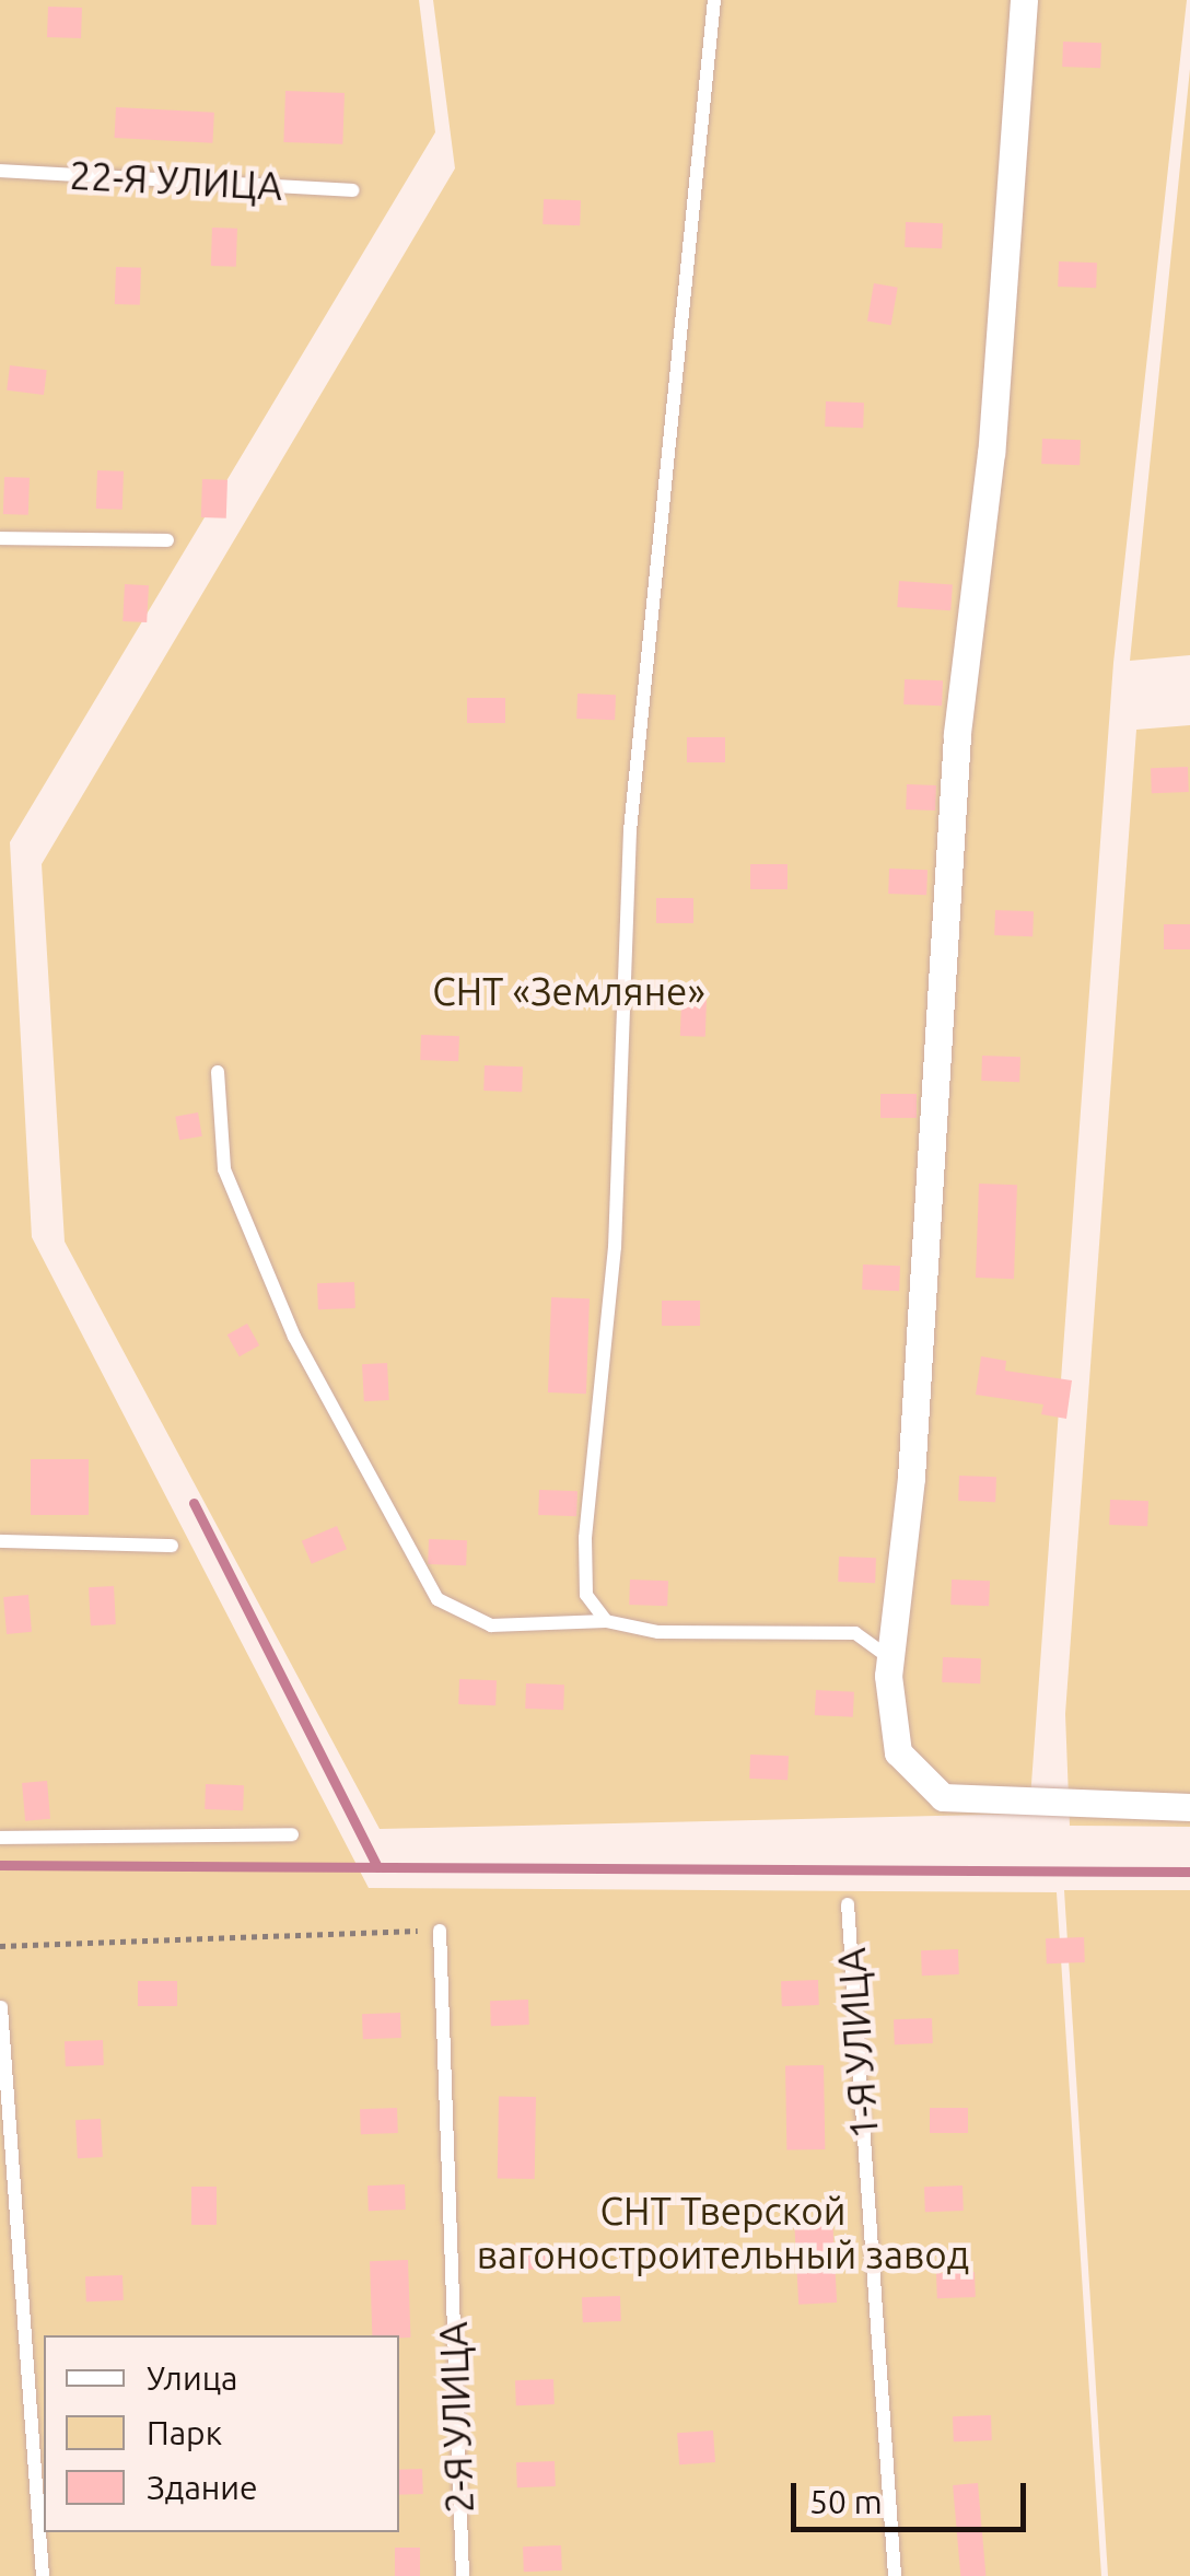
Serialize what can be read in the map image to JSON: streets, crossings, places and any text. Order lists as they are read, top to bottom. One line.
{"streets":{"lane":["22-Я УЛИЦА","1-Я УЛИЦА","2-Я УЛИЦА"]},"parks":["СНТ «Земляне»","СНТ Тверской вагоностроительный завод"],"legend":["Улица","Парк","Здание"],"scale_bar":"50 m"}
